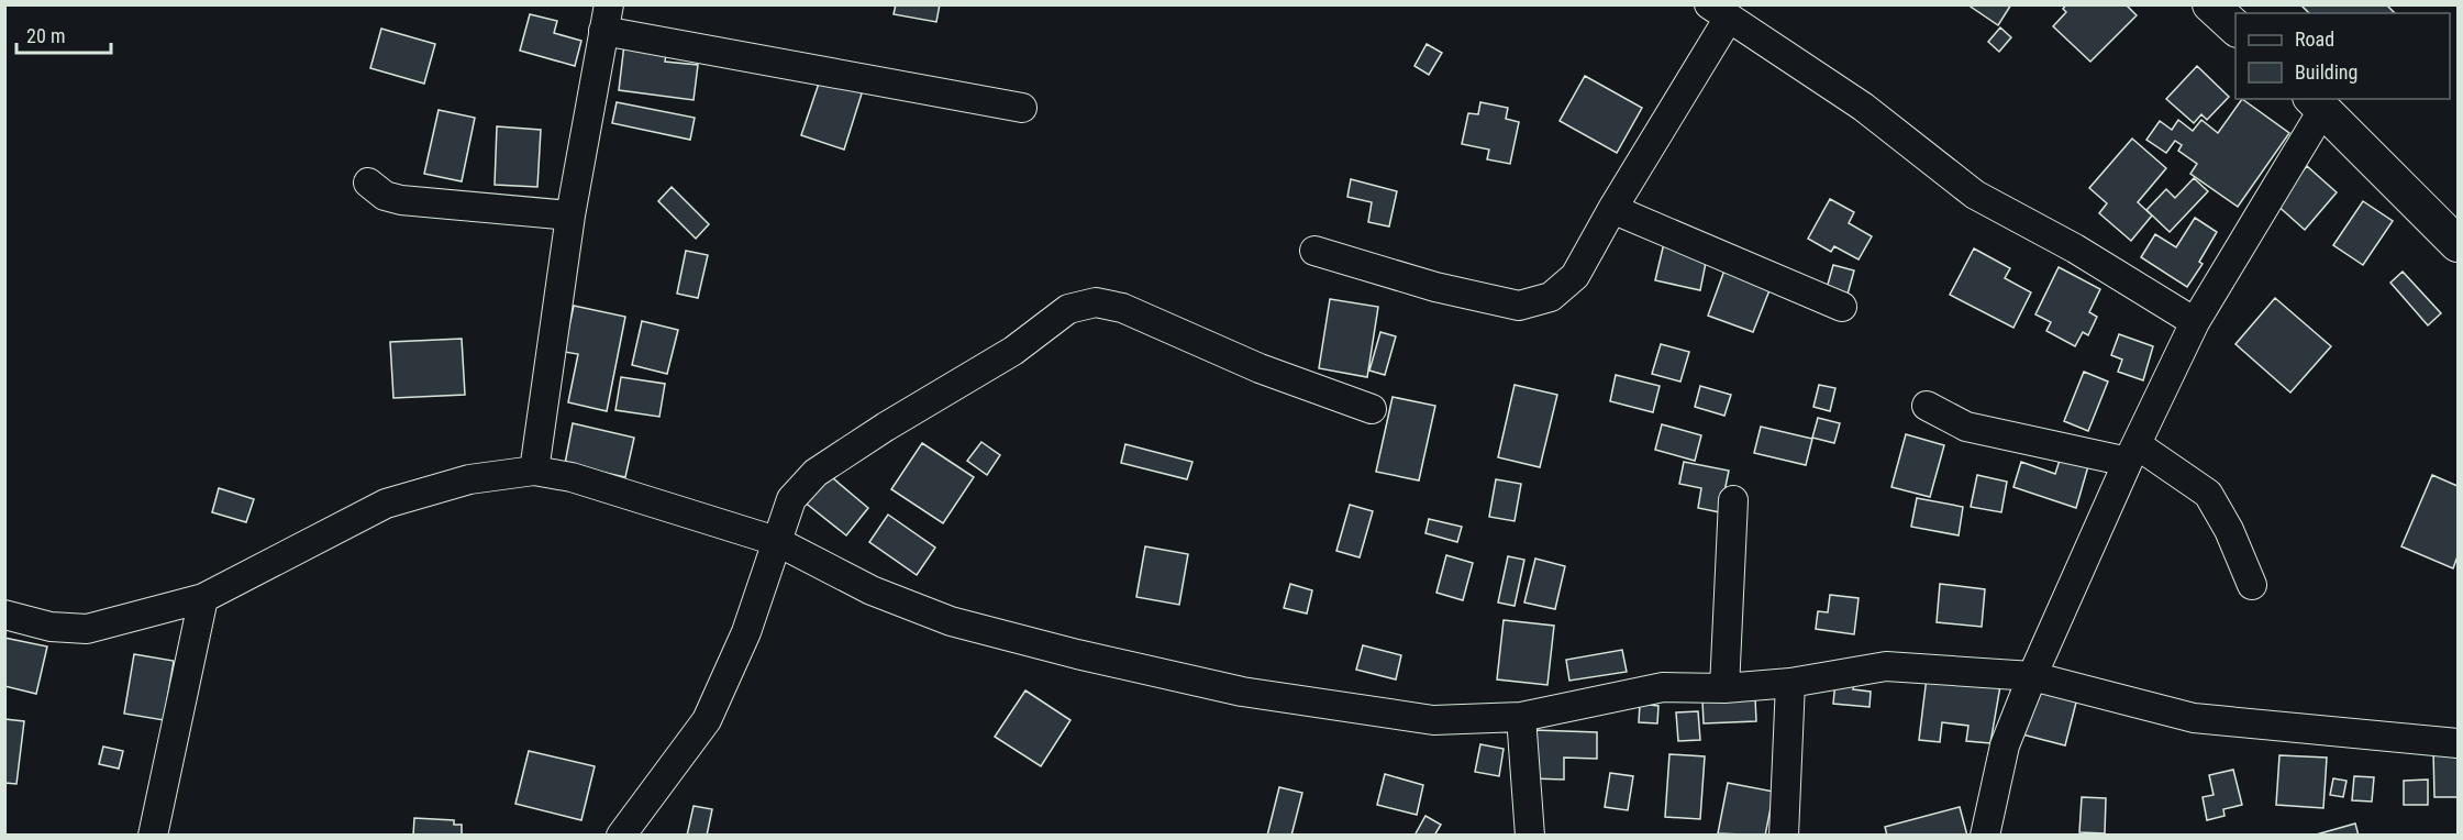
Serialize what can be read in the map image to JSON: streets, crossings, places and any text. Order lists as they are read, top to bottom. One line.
{"legend":["Road","Building"],"scale_bar":"20 m"}
